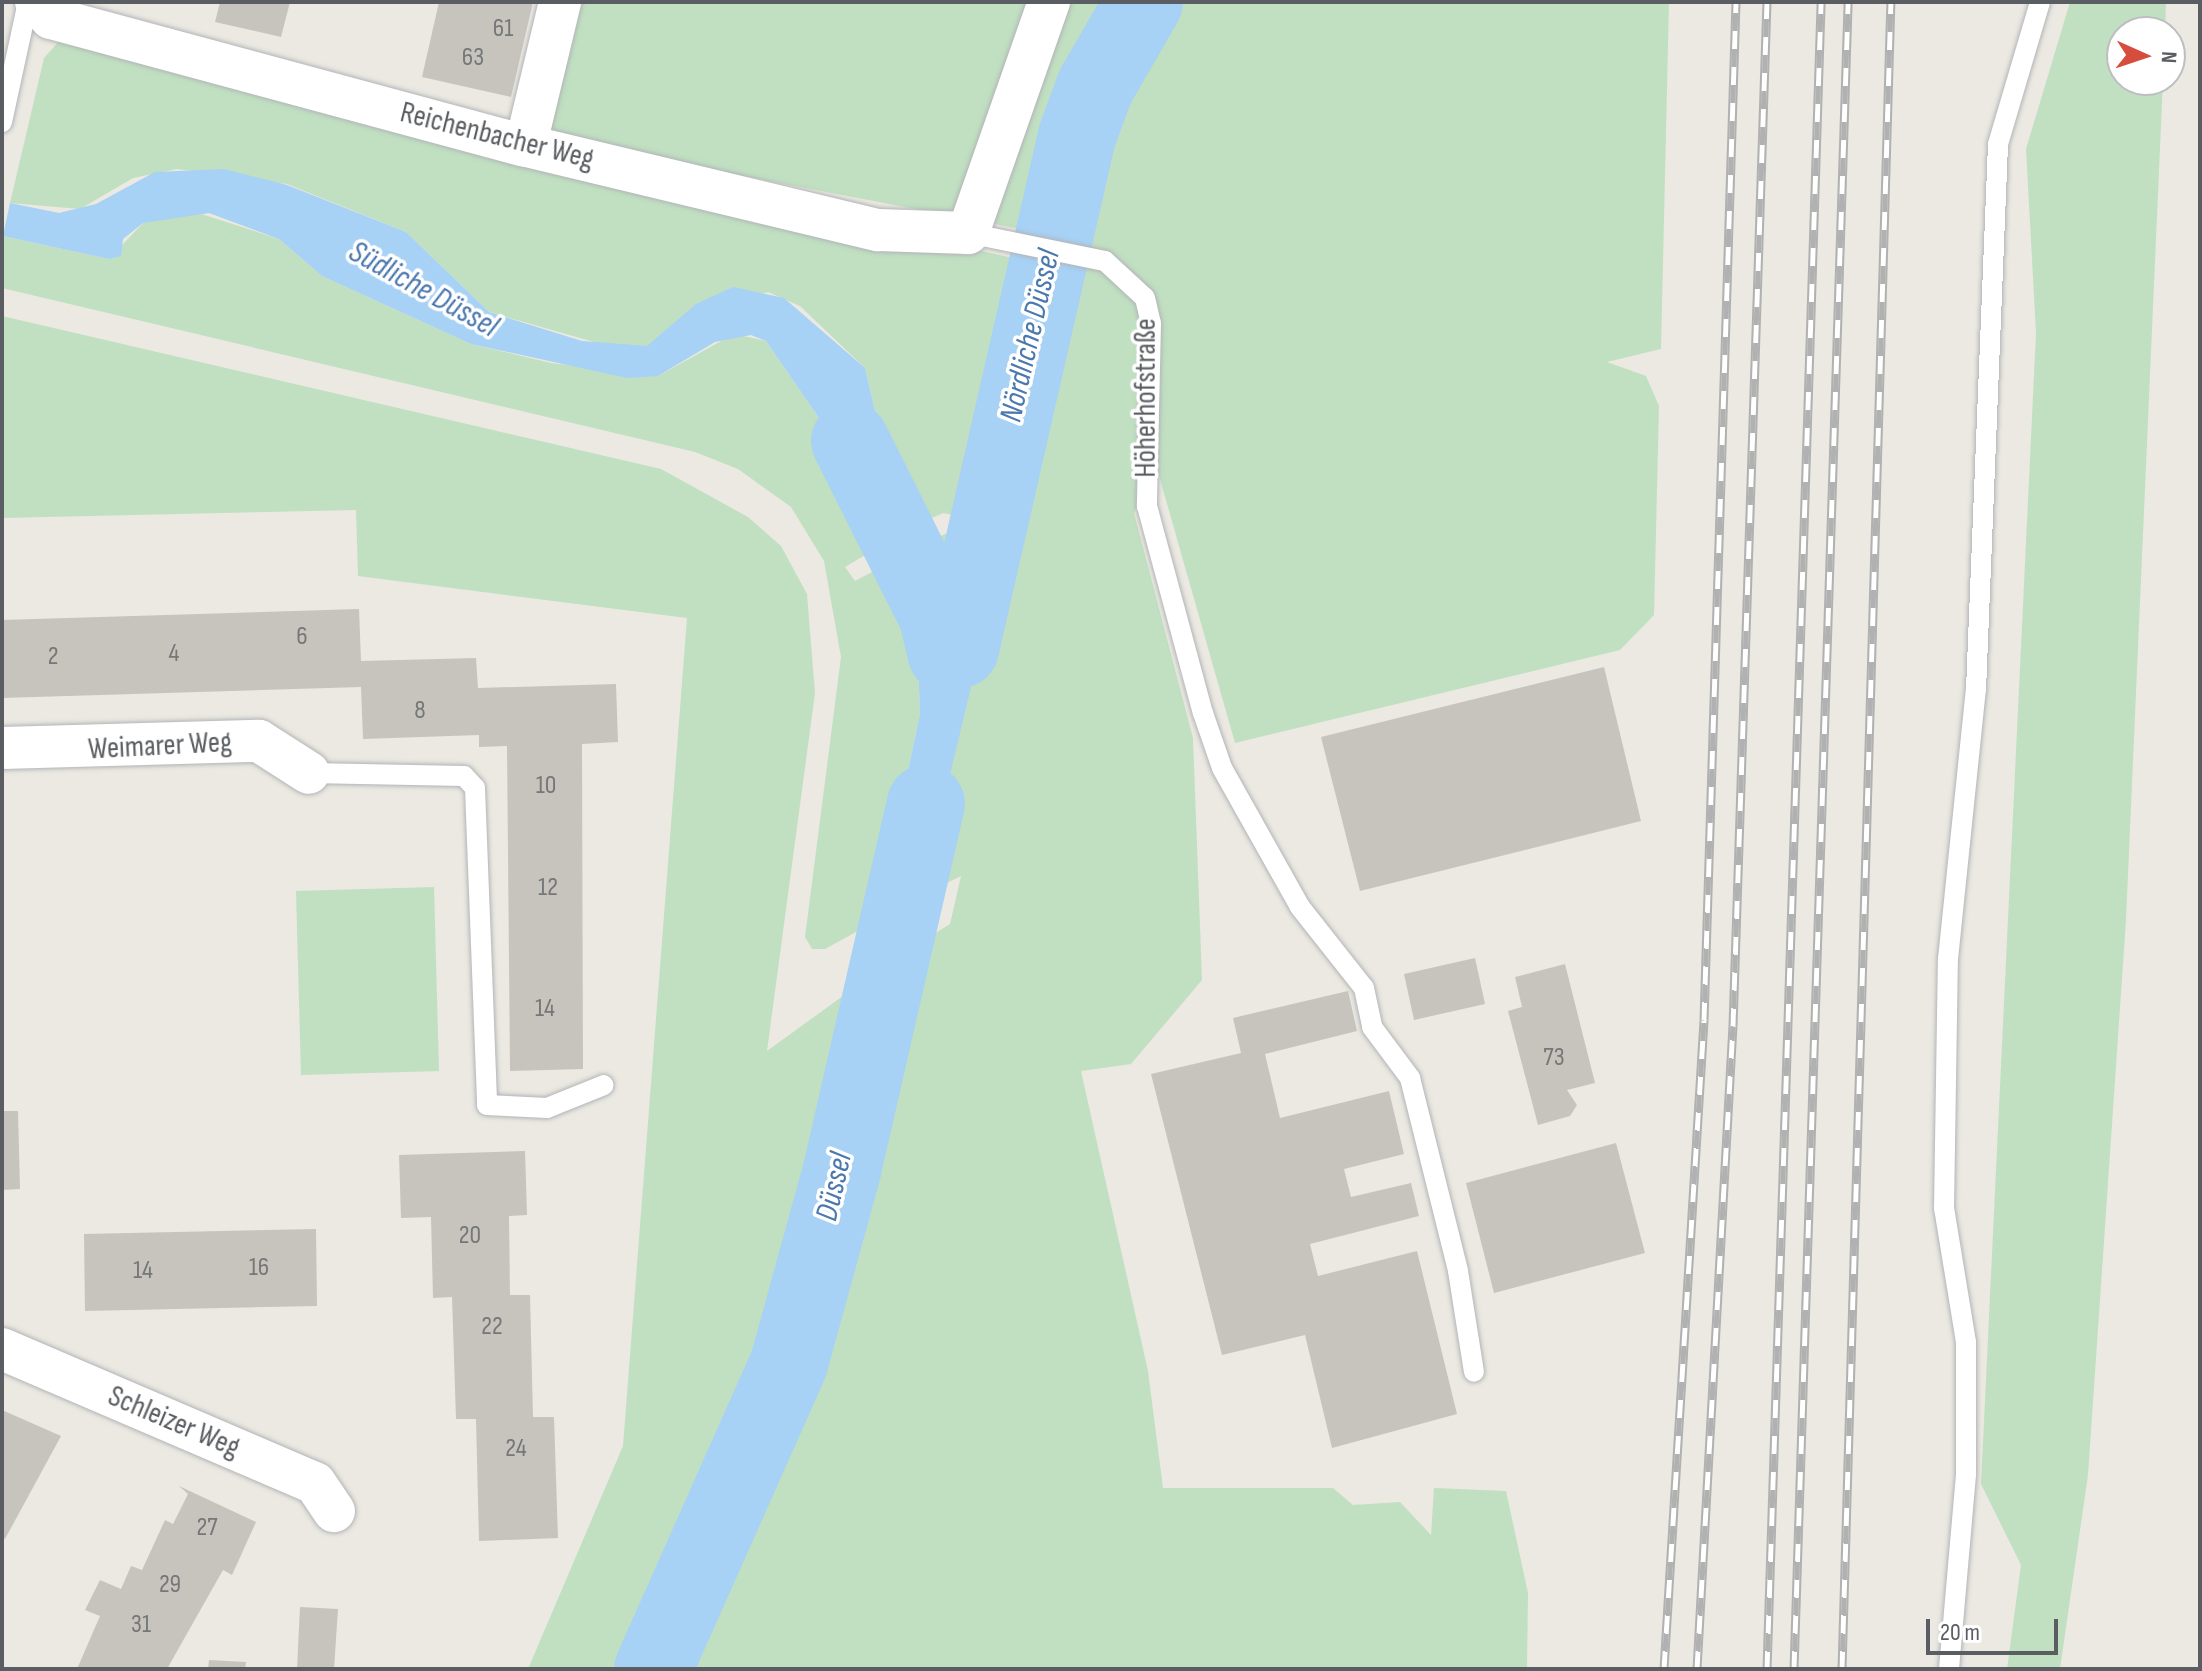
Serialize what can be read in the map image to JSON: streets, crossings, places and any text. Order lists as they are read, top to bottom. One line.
{"streets":{"street":["Reichenbacher Weg","Weimarer Weg","Schleizer Weg"],"lane":["Höherhofstraße"]},"crossings":[["Reichenbacher Weg","Höherhofstraße"]],"water":["Südliche Düssel","Nördliche Düssel","Düssel"],"house_numbers":["61","63","6","4","2","8","10","12","14","73","20","16","14","22","24","27","29","31"],"scale_bar":"20 m","north":"right"}
